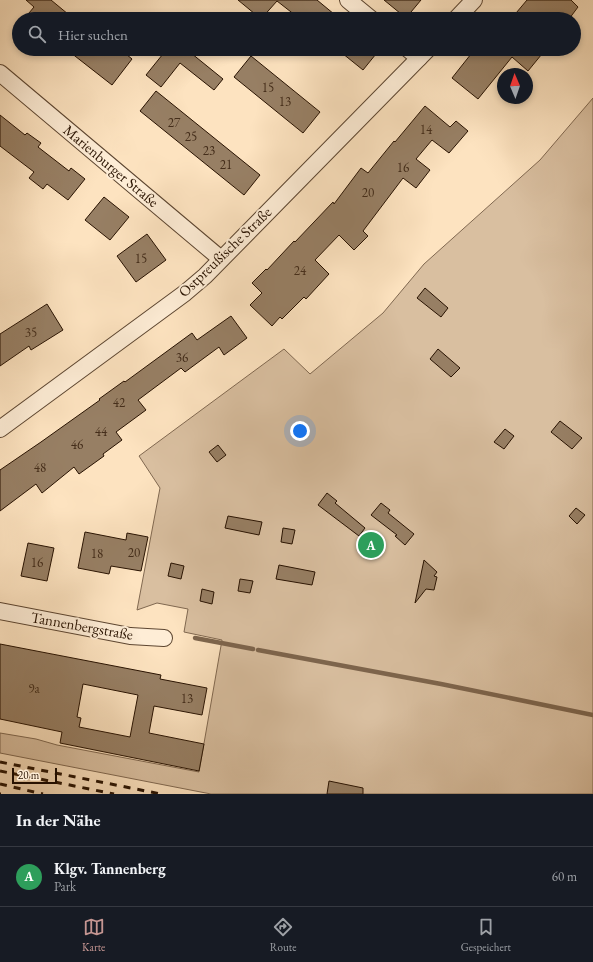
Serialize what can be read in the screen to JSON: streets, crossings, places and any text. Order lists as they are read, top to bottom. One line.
{"streets":{"street":["Marienburger Straße","Ostpreußische Straße","Tannenbergstraße"]},"crossings":[["Marienburger Straße","Ostpreußische Straße"]],"house_numbers":["15","13","27","14","25","23","21","16","20","15","24","35","36","42","44","46","48","20","18","16","9a","13"],"scale_bar":"20 m","north":"top","page":{"search":"Hier suchen","pins":"A","scale":"20 m","heading":"In der Nähe","list":[{"mark":"A","name":"Klgv. Tannenberg","note":"Park","value":"60 m"}],"nav":["Karte","Route","Gespeichert"]}}
